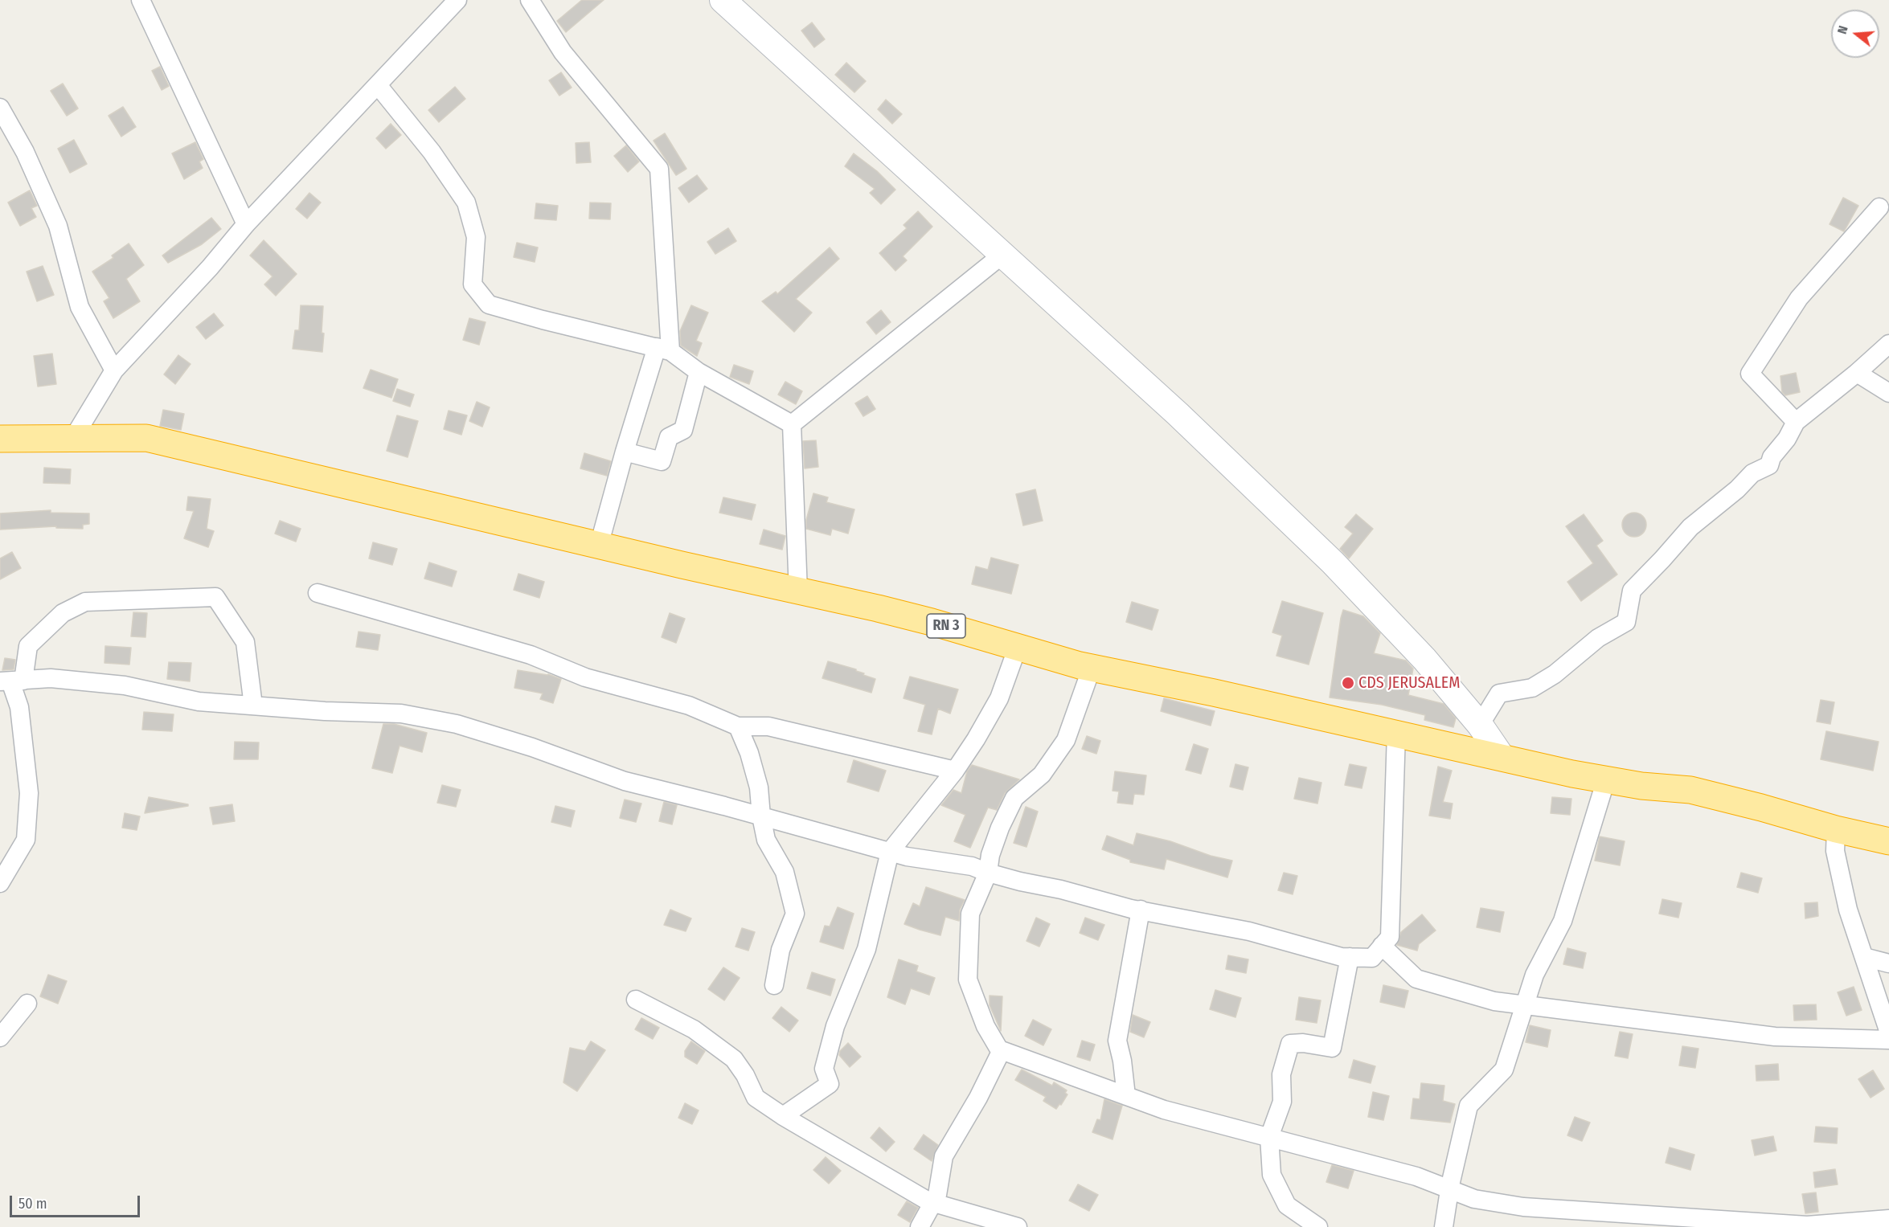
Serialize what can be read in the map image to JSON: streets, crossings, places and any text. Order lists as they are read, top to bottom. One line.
{"streets":{"highway":["RN 3"]},"places":["CDS JERUSALEM"],"scale_bar":"50 m","north":"left"}
